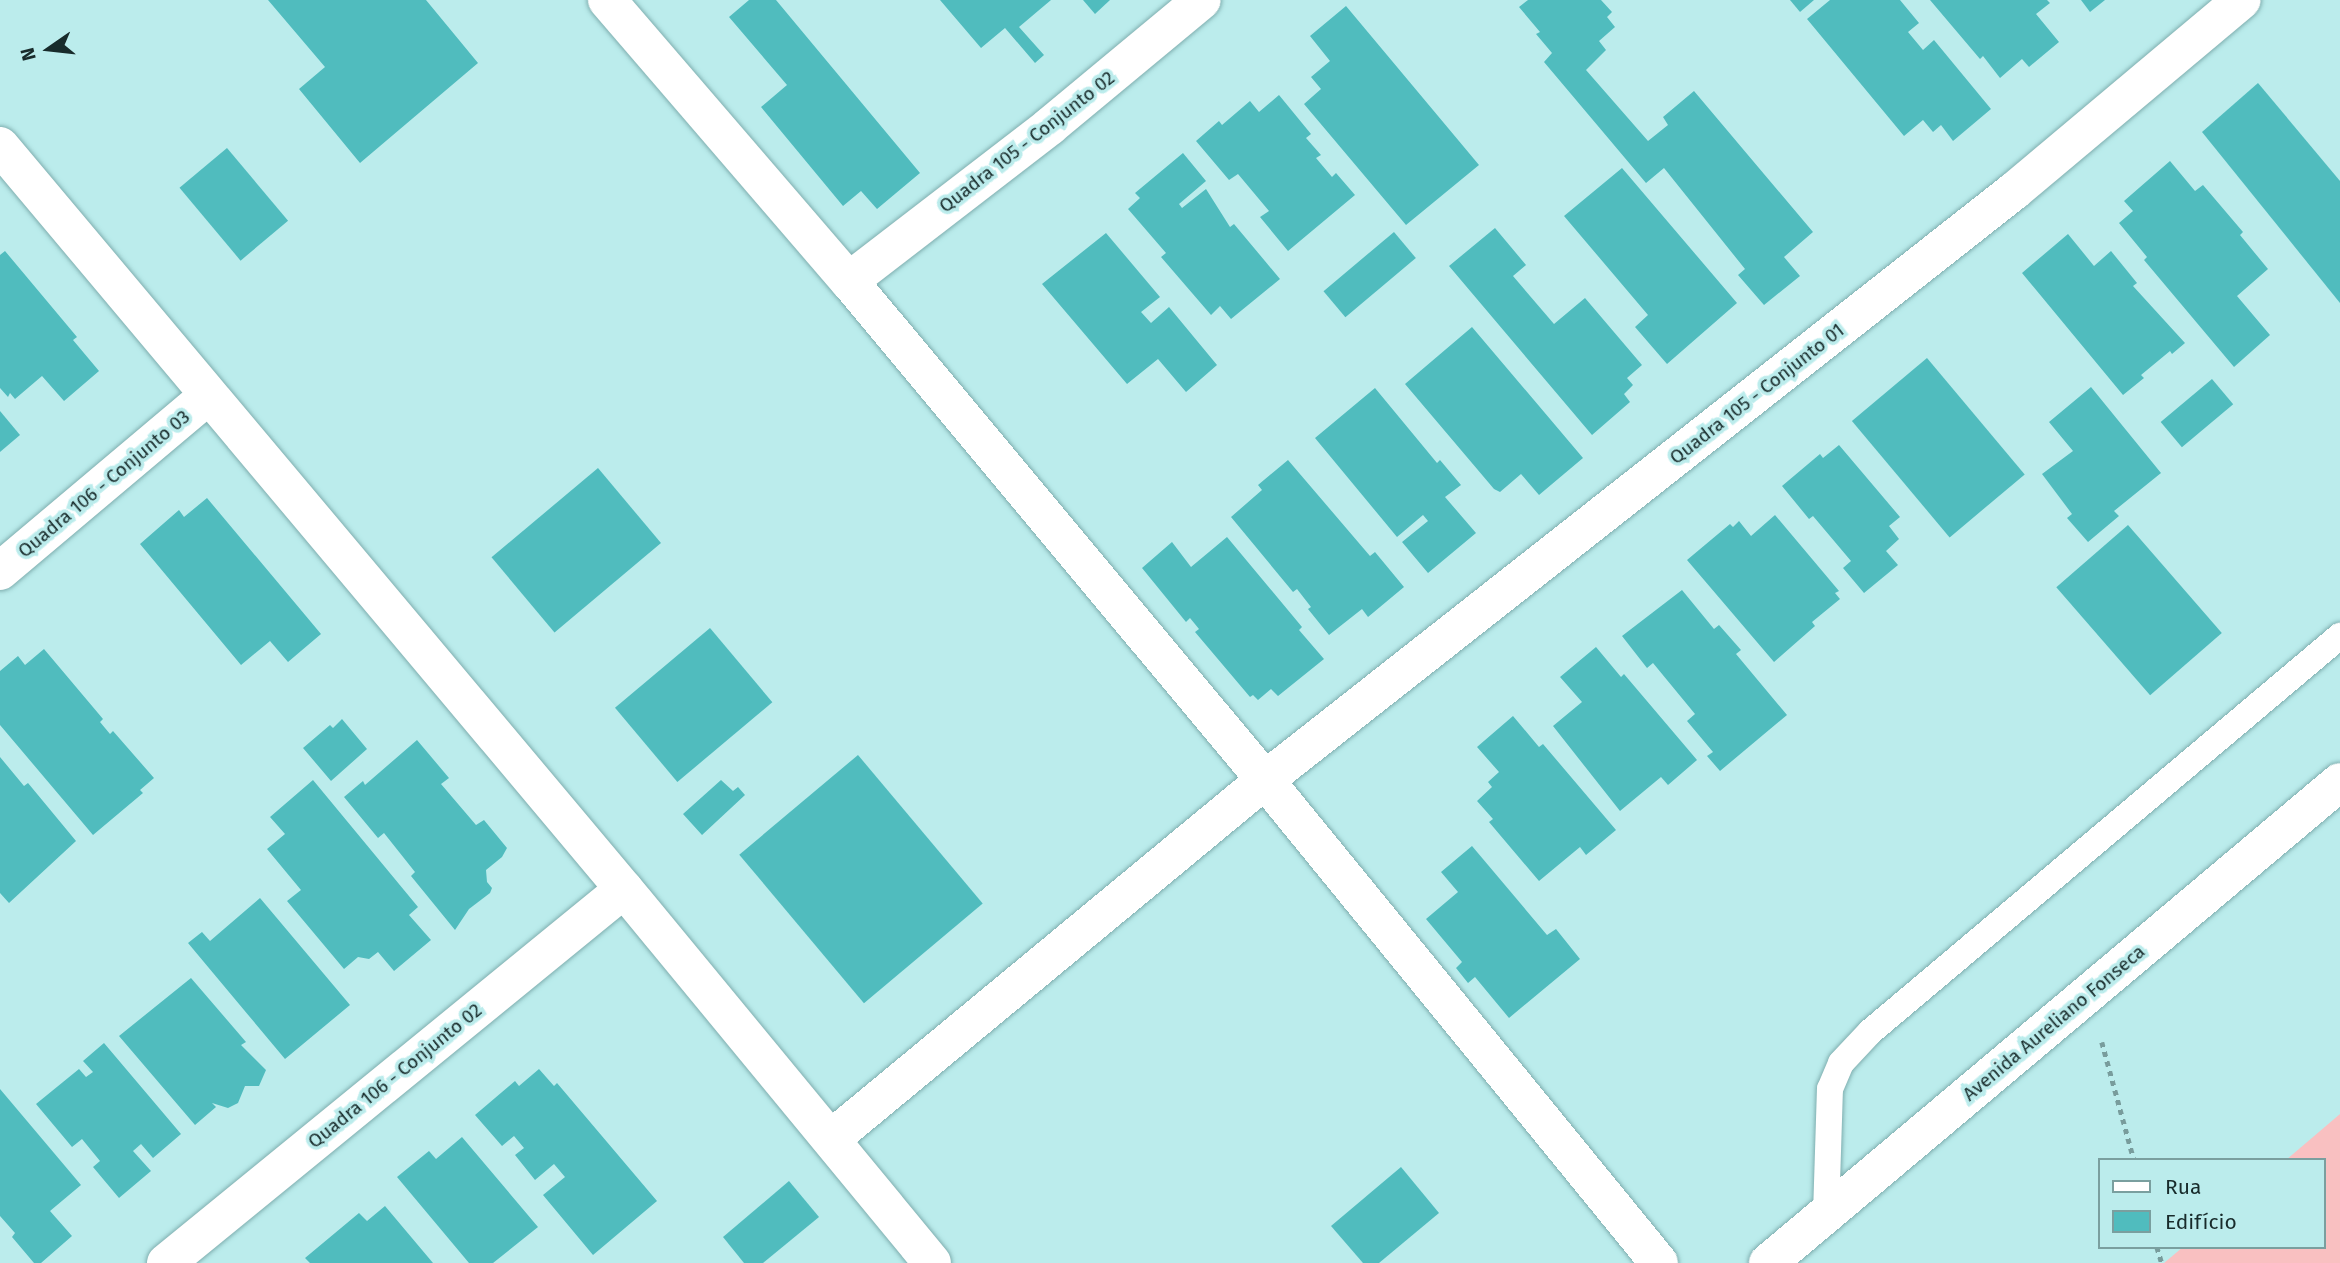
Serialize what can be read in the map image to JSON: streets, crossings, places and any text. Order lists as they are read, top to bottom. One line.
{"streets":{"street":["Quadra 105 - Conjunto 02","Quadra 105 - Conjunto 01","Quadra 106 - Conjunto 03","Avenida Aureliano Fonseca","Quadra 106 - Conjunto 02"]},"legend":["Rua","Edifício"],"north":"left"}
